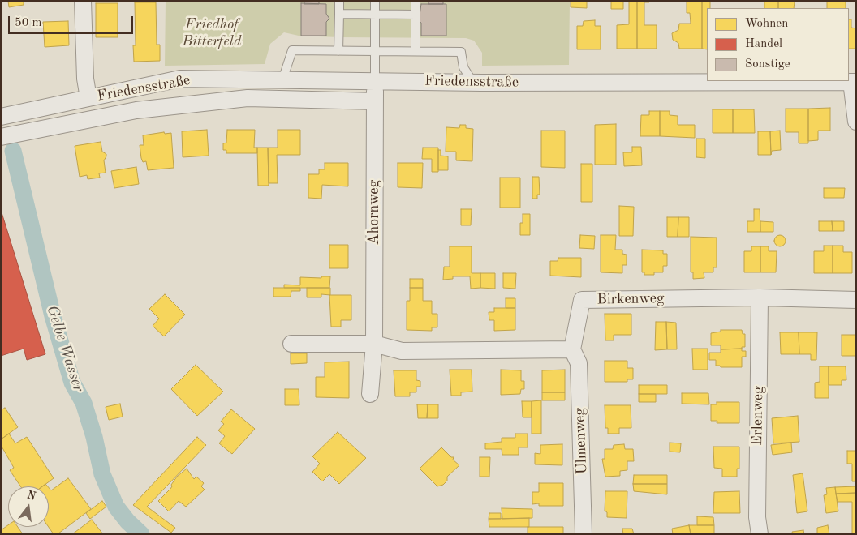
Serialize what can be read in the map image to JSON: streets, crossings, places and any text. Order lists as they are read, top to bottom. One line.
{"streets":{"street":["Friedensstraße","Ahornweg","Birkenweg","Erlenweg","Ulmenweg"]},"crossings":[["Friedensstraße","Ahornweg"],["Birkenweg","Erlenweg"],["Birkenweg","Ulmenweg"]],"water":["Gelbe Wasser"],"parks":["Friedhof Bitterfeld"],"legend":["Wohnen","Handel","Sonstige"],"scale_bar":"50 m","north":"top"}
